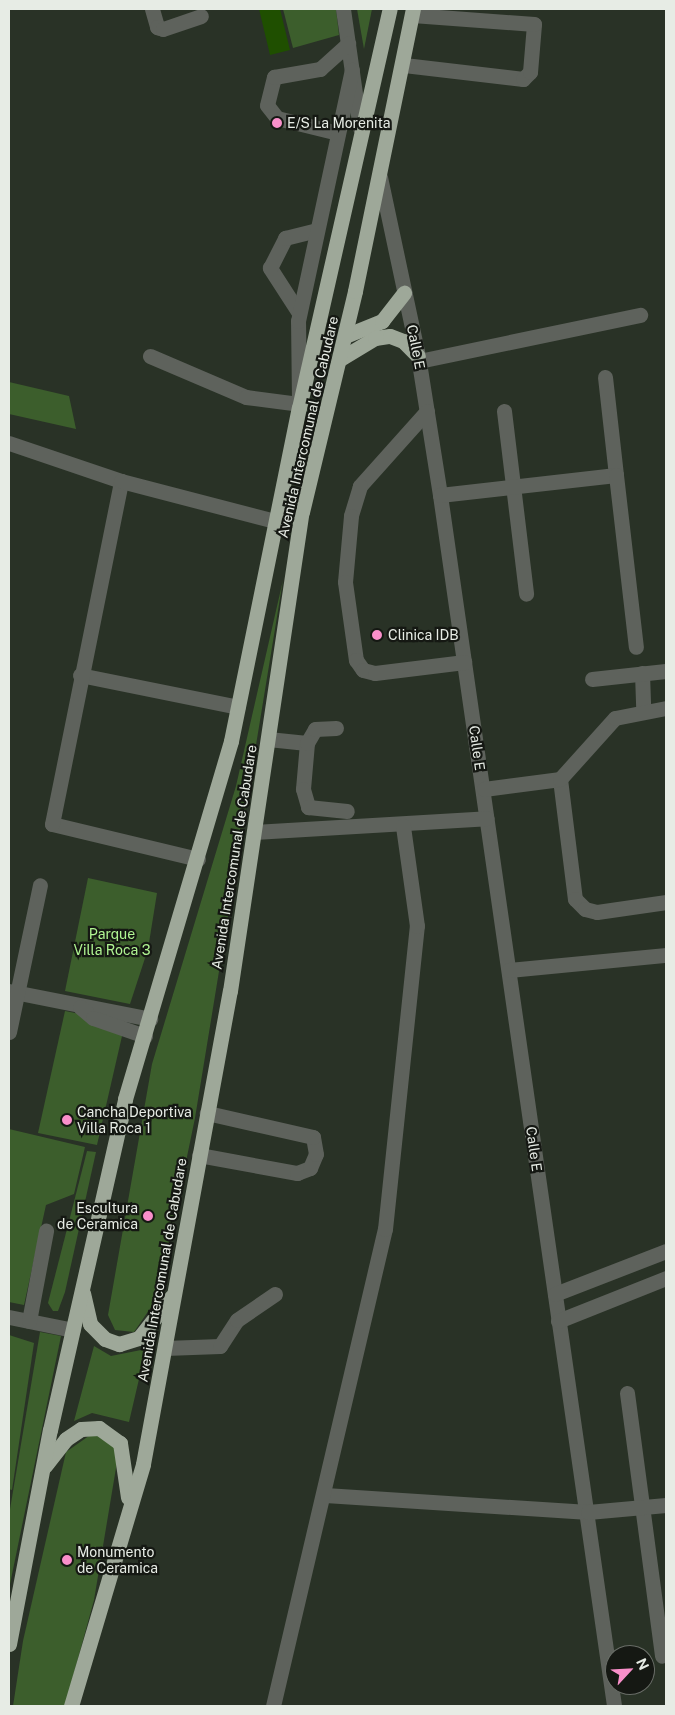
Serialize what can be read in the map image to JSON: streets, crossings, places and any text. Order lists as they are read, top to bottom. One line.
{"streets":{"highway":["Avenida Intercomunal de Cabudare"],"street":["Calle E"]},"crossings":[["Calle E","Avenida Intercomunal de Cabudare"]],"parks":["Parque Villa Roca 3"],"places":["E/S La Morenita","Clinica IDB","Cancha Deportiva Villa Roca 1","Escultura de Ceramica","Monumento de Ceramica"],"north":"top right"}
